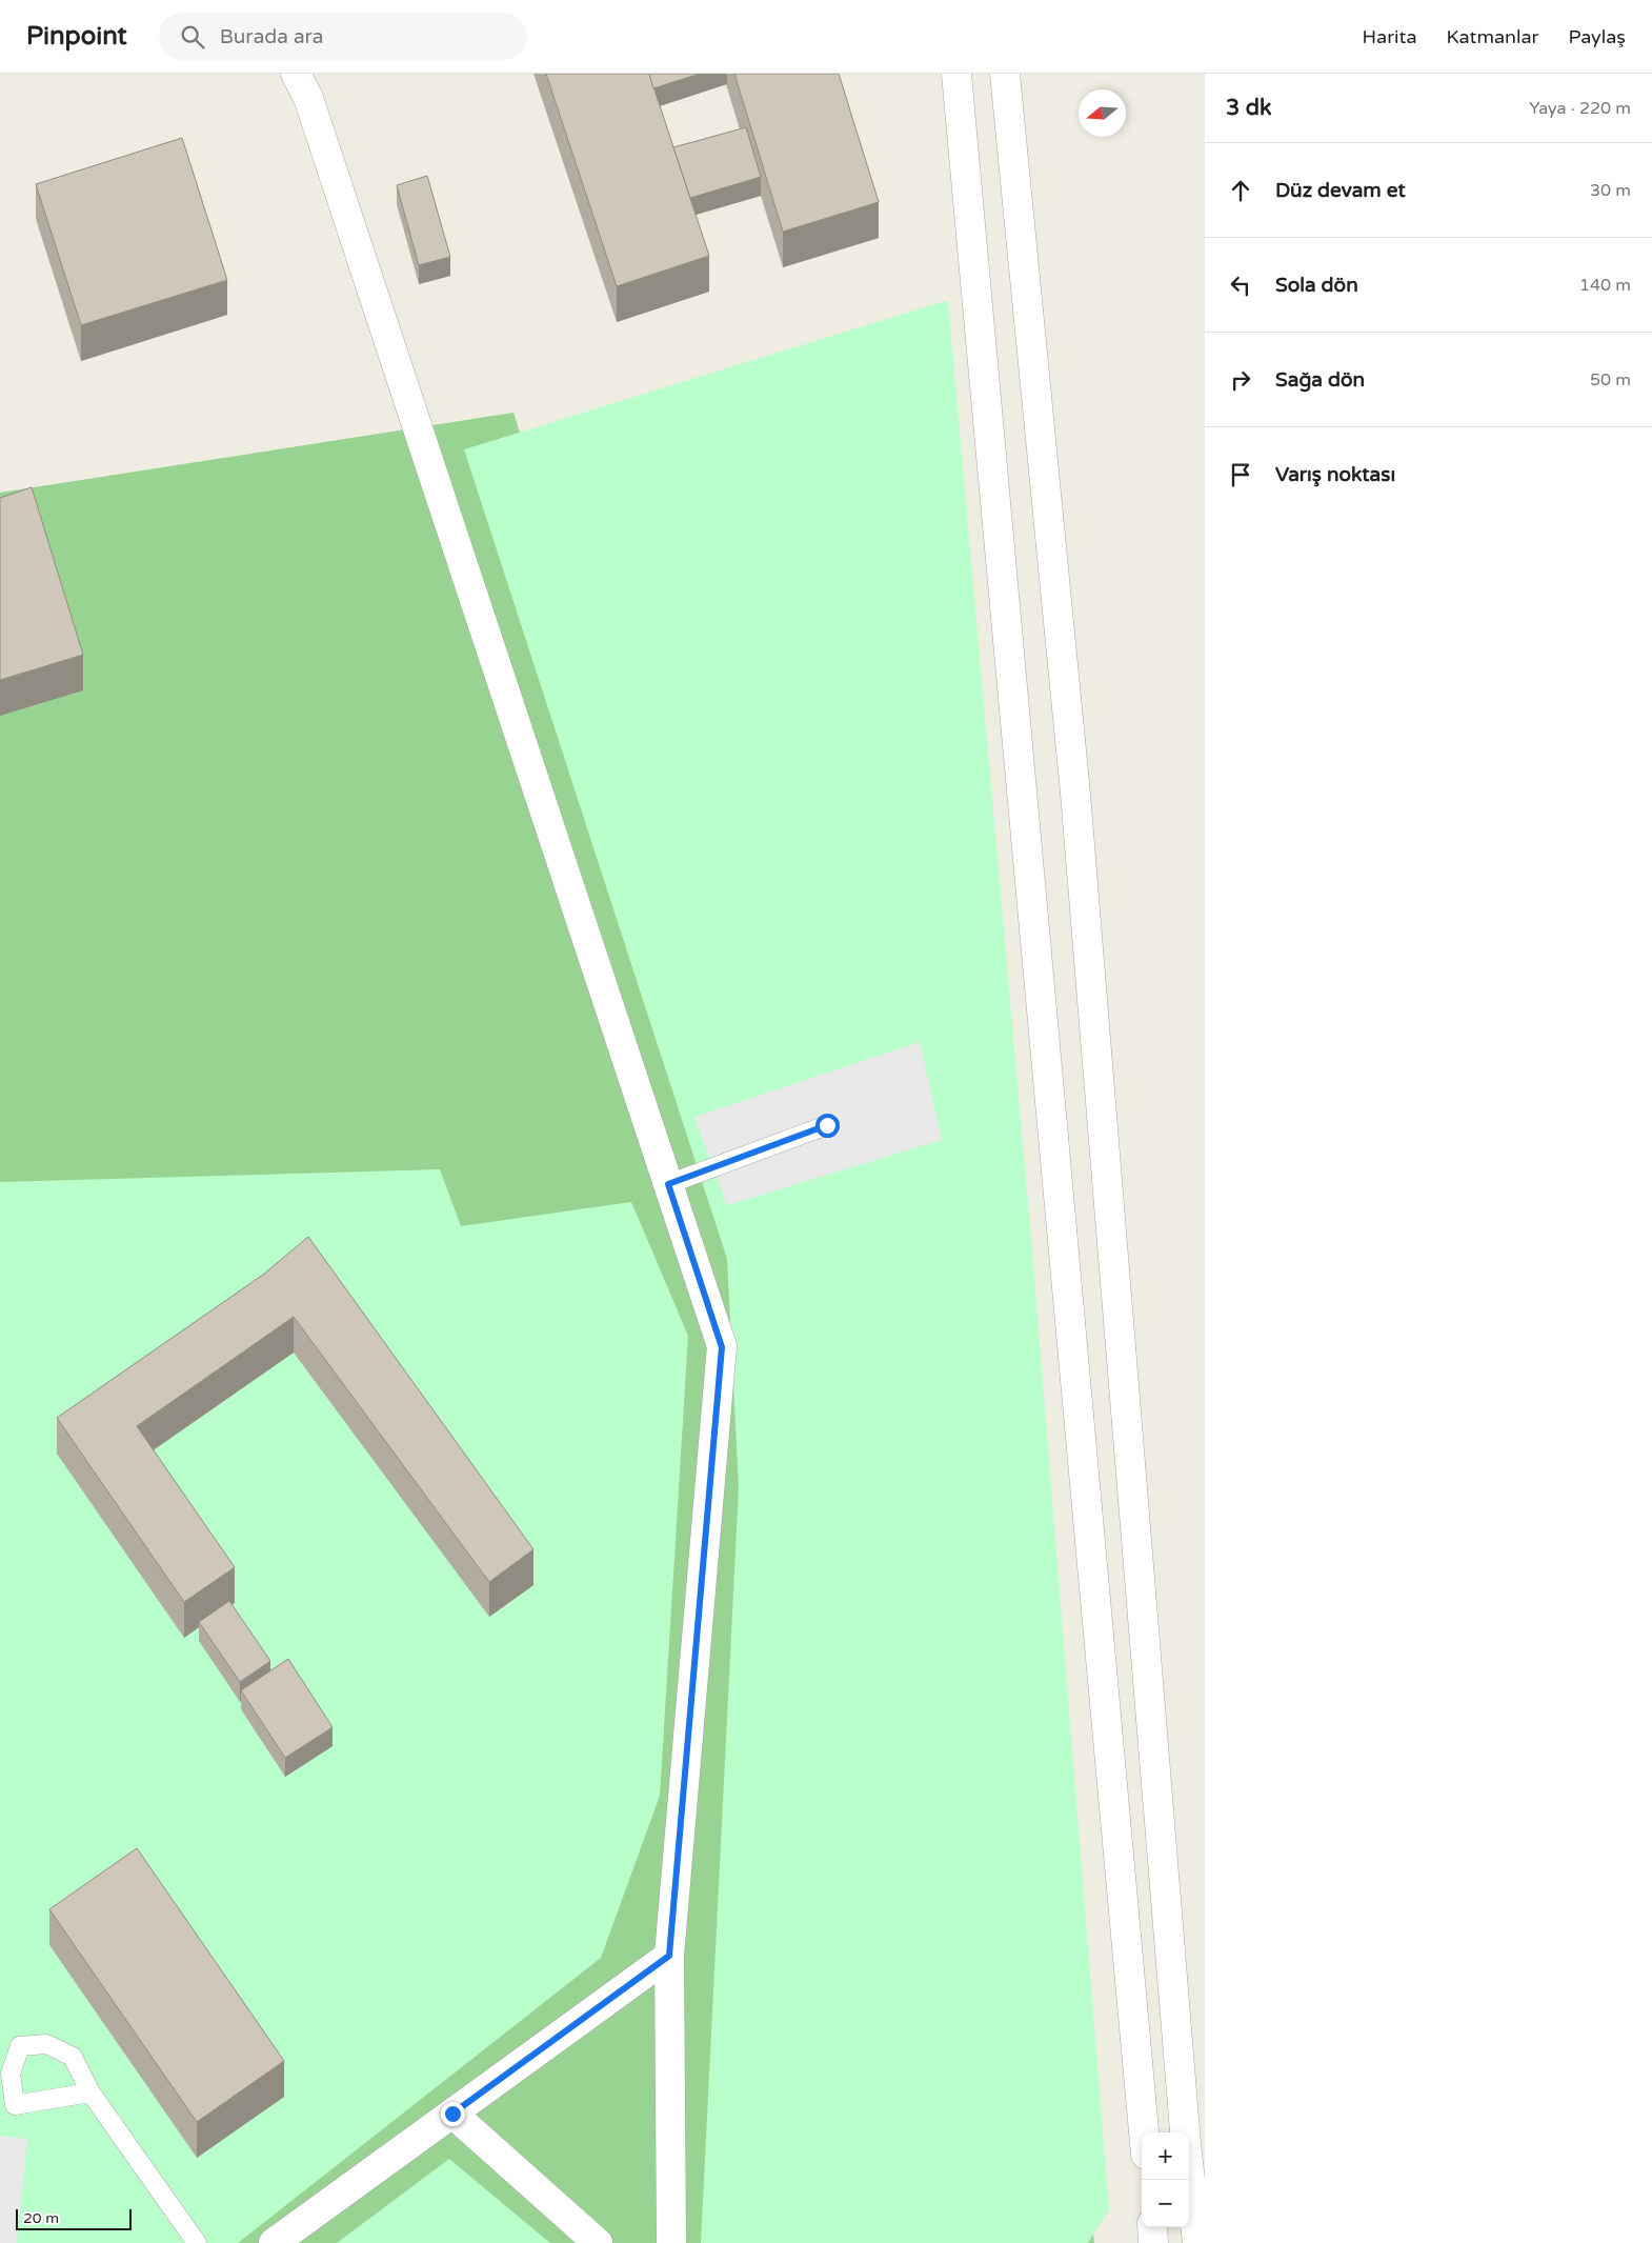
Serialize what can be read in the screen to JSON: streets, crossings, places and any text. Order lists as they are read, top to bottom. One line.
{"scale_bar":"20 m","north":"left","page":{"header":"Pinpoint","search":"Burada ara","nav":["Harita","Katmanlar","Paylaş"],"heading":["3 dk","Yaya · 220 m"],"list":[["Düz devam et","30 m"],["Sola dön","140 m"],["Sağa dön","50 m"],"Varış noktası"],"map_buttons":["+","−"],"scale":"20 m"}}
